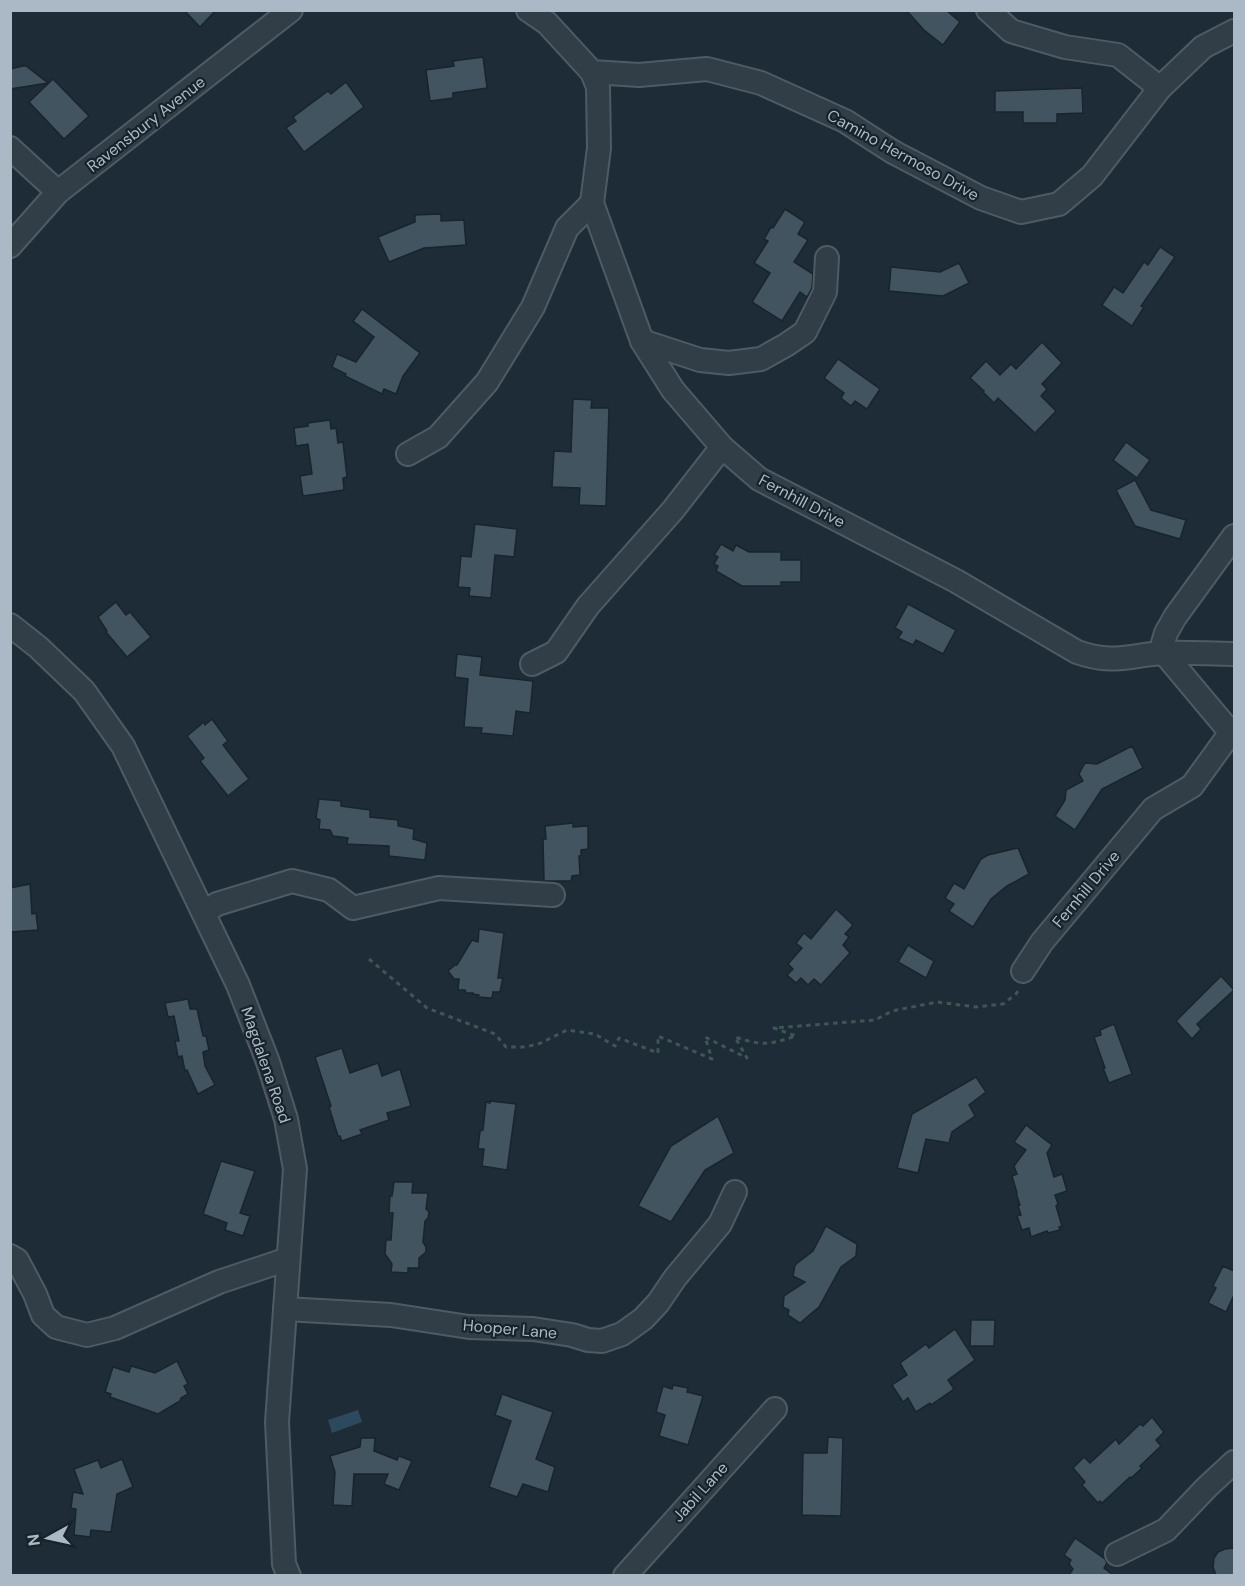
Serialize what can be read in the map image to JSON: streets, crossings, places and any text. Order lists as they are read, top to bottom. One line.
{"streets":{"street":["Ravensbury Avenue","Camino Hermoso Drive","Fernhill Drive","Magdalena Road","Hooper Lane","Jabil Lane"]},"crossings":[["Camino Hermoso Drive","Fernhill Drive"],["Magdalena Road","Hooper Lane"]],"north":"left"}
